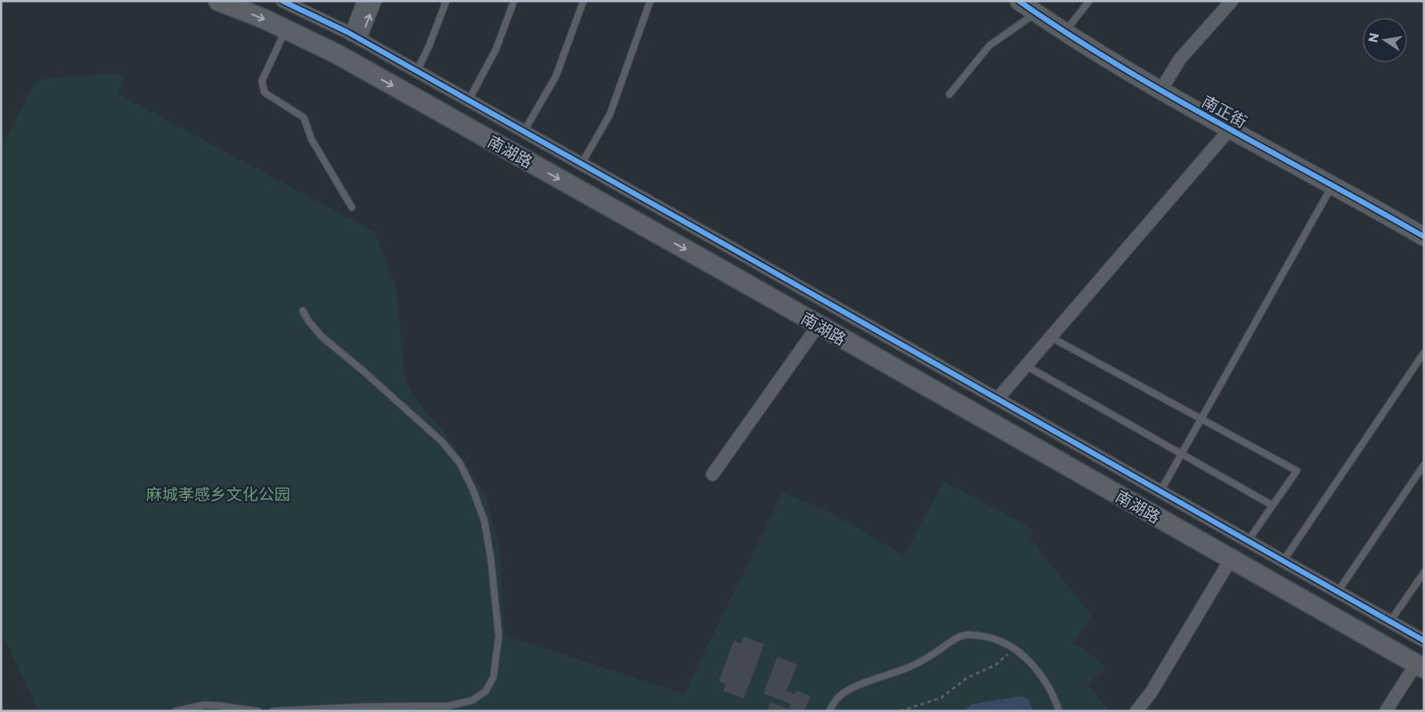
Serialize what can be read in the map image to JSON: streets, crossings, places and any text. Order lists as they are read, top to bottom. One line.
{"streets":{"main road":["南湖路"],"street":["南正街"]},"parks":["麻城孝感乡文化公园"],"north":"left"}
